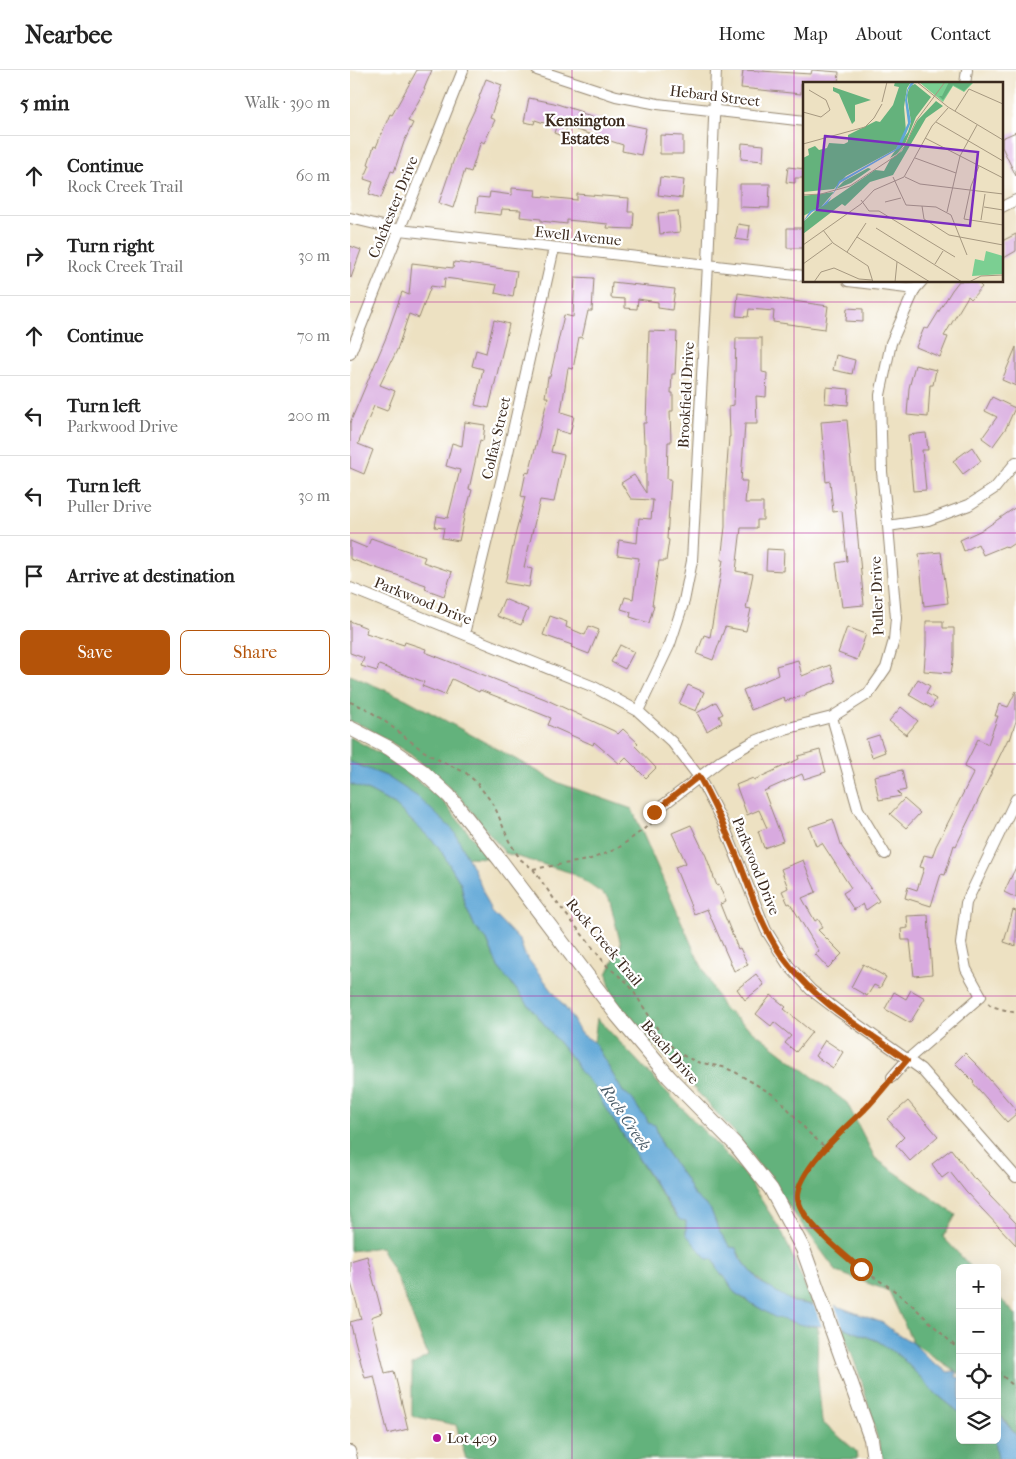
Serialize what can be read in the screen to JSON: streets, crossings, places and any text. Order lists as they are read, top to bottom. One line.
{"streets":{"street":["Hebard Street","Colchester Drive","Ewell Avenue","Brookfield Drive","Colfax Street","Puller Drive","Parkwood Drive","Beach Drive"],"path":["Rock Creek Trail"]},"crossings":[["Hebard Street","Brookfield Drive"],["Colchester Drive","Ewell Avenue"],["Ewell Avenue","Brookfield Drive"],["Ewell Avenue","Colfax Street"],["Brookfield Drive","Parkwood Drive"],["Colfax Street","Parkwood Drive"],["Puller Drive","Parkwood Drive"]],"districts":["Kensington Estates"],"water":["Rock Creek"],"places":["Lot 409"],"page":{"header":"Nearbee","nav":["Home","Map","About","Contact"],"heading":["5 min","Walk · 390 m"],"list":[["Continue","Rock Creek Trail","60 m"],["Turn right","Rock Creek Trail","30 m"],["Continue","70 m"],["Turn left","Parkwood Drive","200 m"],["Turn left","Puller Drive","30 m"],"Arrive at destination"],"buttons":["Save","Share"],"map_buttons":["+","−"]}}
